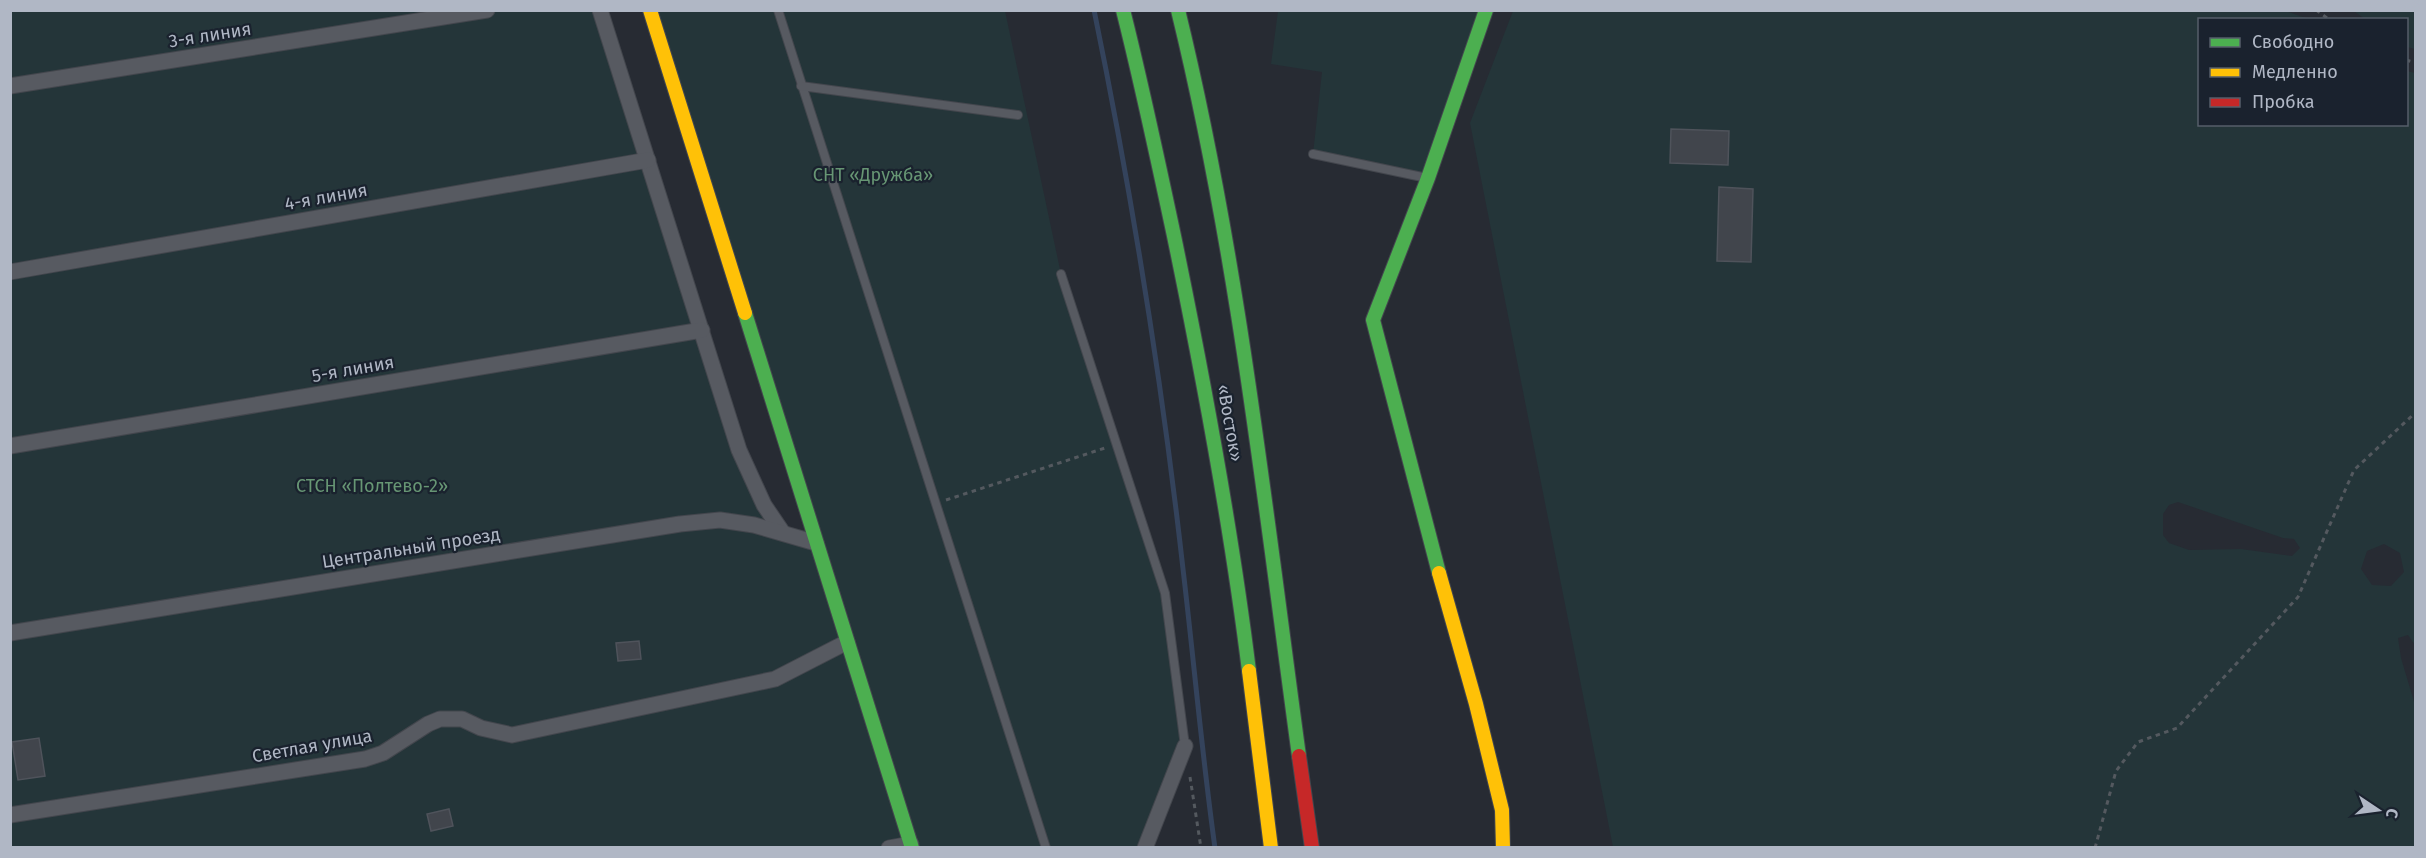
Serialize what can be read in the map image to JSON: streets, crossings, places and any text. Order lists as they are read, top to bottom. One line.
{"streets":{"main road":["«Восток»"],"street":["3-я линия","4-я линия","5-я линия","Центральный проезд","Светлая улица"]},"parks":["СНТ «Дружба»","СТСН «Полтево-2»"],"legend":["Свободно","Медленно","Пробка"],"north":"right"}
